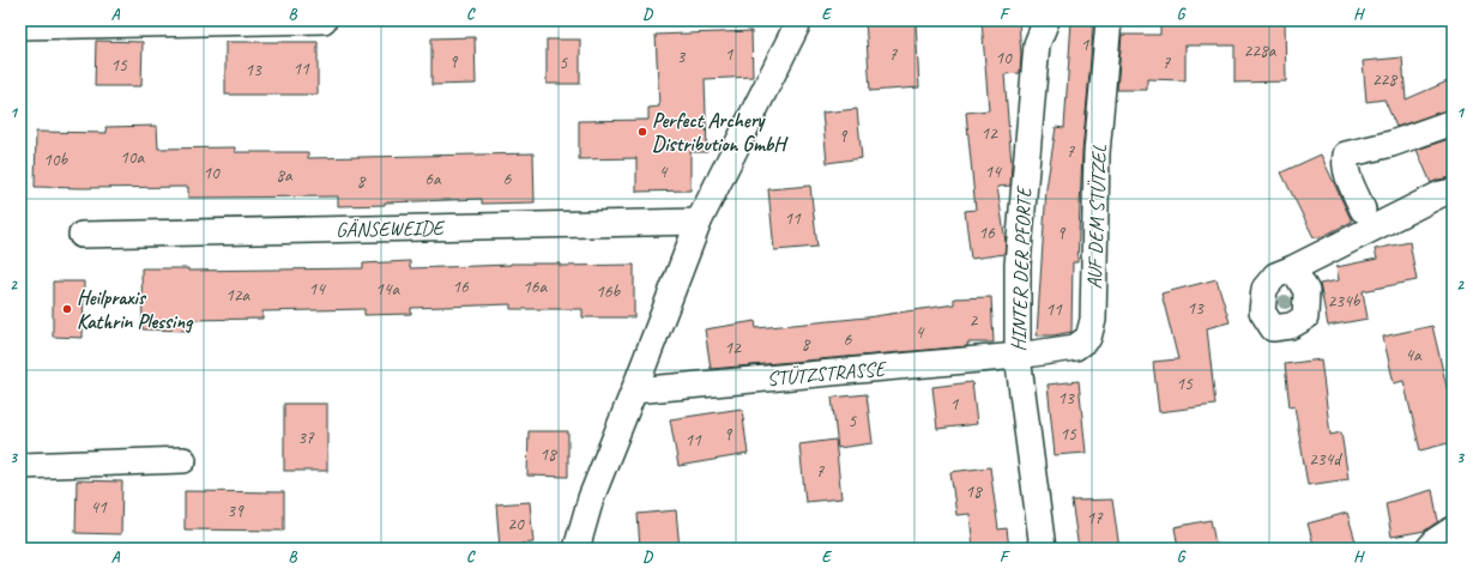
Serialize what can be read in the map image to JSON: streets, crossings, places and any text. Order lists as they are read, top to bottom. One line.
{"streets":{"street":["AUF DEM STÜTZEL","GÄNSEWEIDE","HINTER DER PFORTE","STÜTZSTRASSE"]},"crossings":[["AUF DEM STÜTZEL","HINTER DER PFORTE"],["AUF DEM STÜTZEL","STÜTZSTRASSE"],["HINTER DER PFORTE","STÜTZSTRASSE"]],"places":["Perfect Archery Distribution GmbH","Heilpraxis Kathrin Plessing"],"house_numbers":["1","228a","1","7","3","10","9","5","7","15","11","13","228","12","9","7","10a","10b","4","14","10","8a","6a","6","8","11","16","9","16","16a","14","14a","16b","12a","234b","13","11","2","4","6","8","12","4a","15","13","1","5","9","15","37","11","18","234d","7","18","41","39","17","20"],"grid":{"columns":["A","B","C","D","E","F","G","H"],"rows":["1","2","3"]}}
